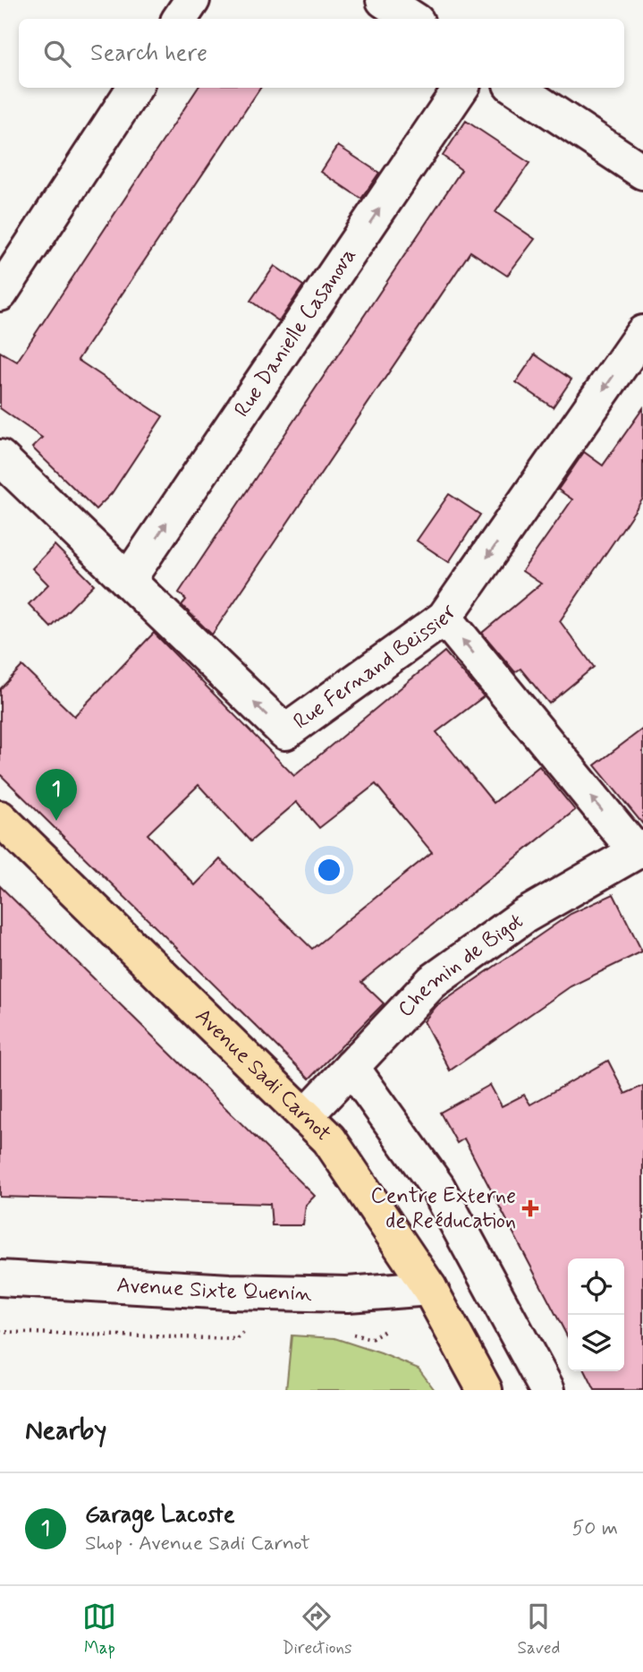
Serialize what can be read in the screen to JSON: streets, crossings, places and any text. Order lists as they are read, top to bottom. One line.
{"streets":{"main road":["Avenue Sadi Carnot"],"street":["Rue Danielle Casanova","Rue Fernand Beissier","Chemin de Bigot","Avenue Sixte Quenin"]},"crossings":[["Rue Danielle Casanova","Rue Fernand Beissier"],["Chemin de Bigot","Avenue Sadi Carnot"],["Avenue Sadi Carnot","Avenue Sixte Quenin"]],"places":{"health":["Centre Externe de Reéducation"]},"page":{"search":"Search here","pins":"1","heading":"Nearby","list":[{"mark":"1","name":"Garage Lacoste","note":"Shop · Avenue Sadi Carnot","value":"50 m"}],"nav":["Map","Directions","Saved"]}}
